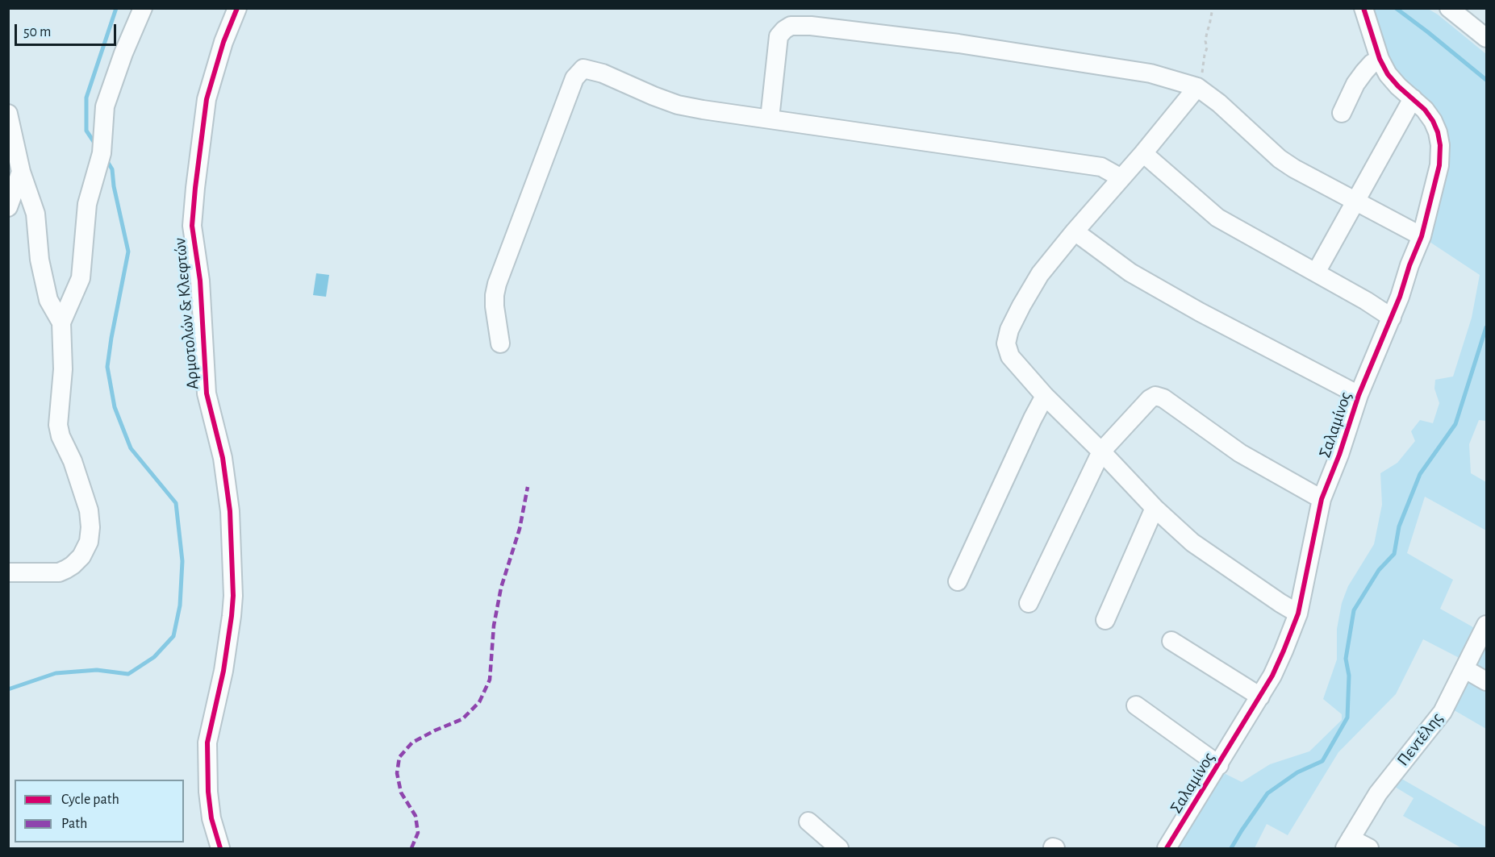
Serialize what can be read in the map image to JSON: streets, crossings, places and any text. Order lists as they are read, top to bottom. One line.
{"streets":{"street":["Αρμοτολών & Κλεφτών","Σαλαμίνος","Πεντέλης"]},"legend":["Cycle path","Path"],"scale_bar":"50 m"}
